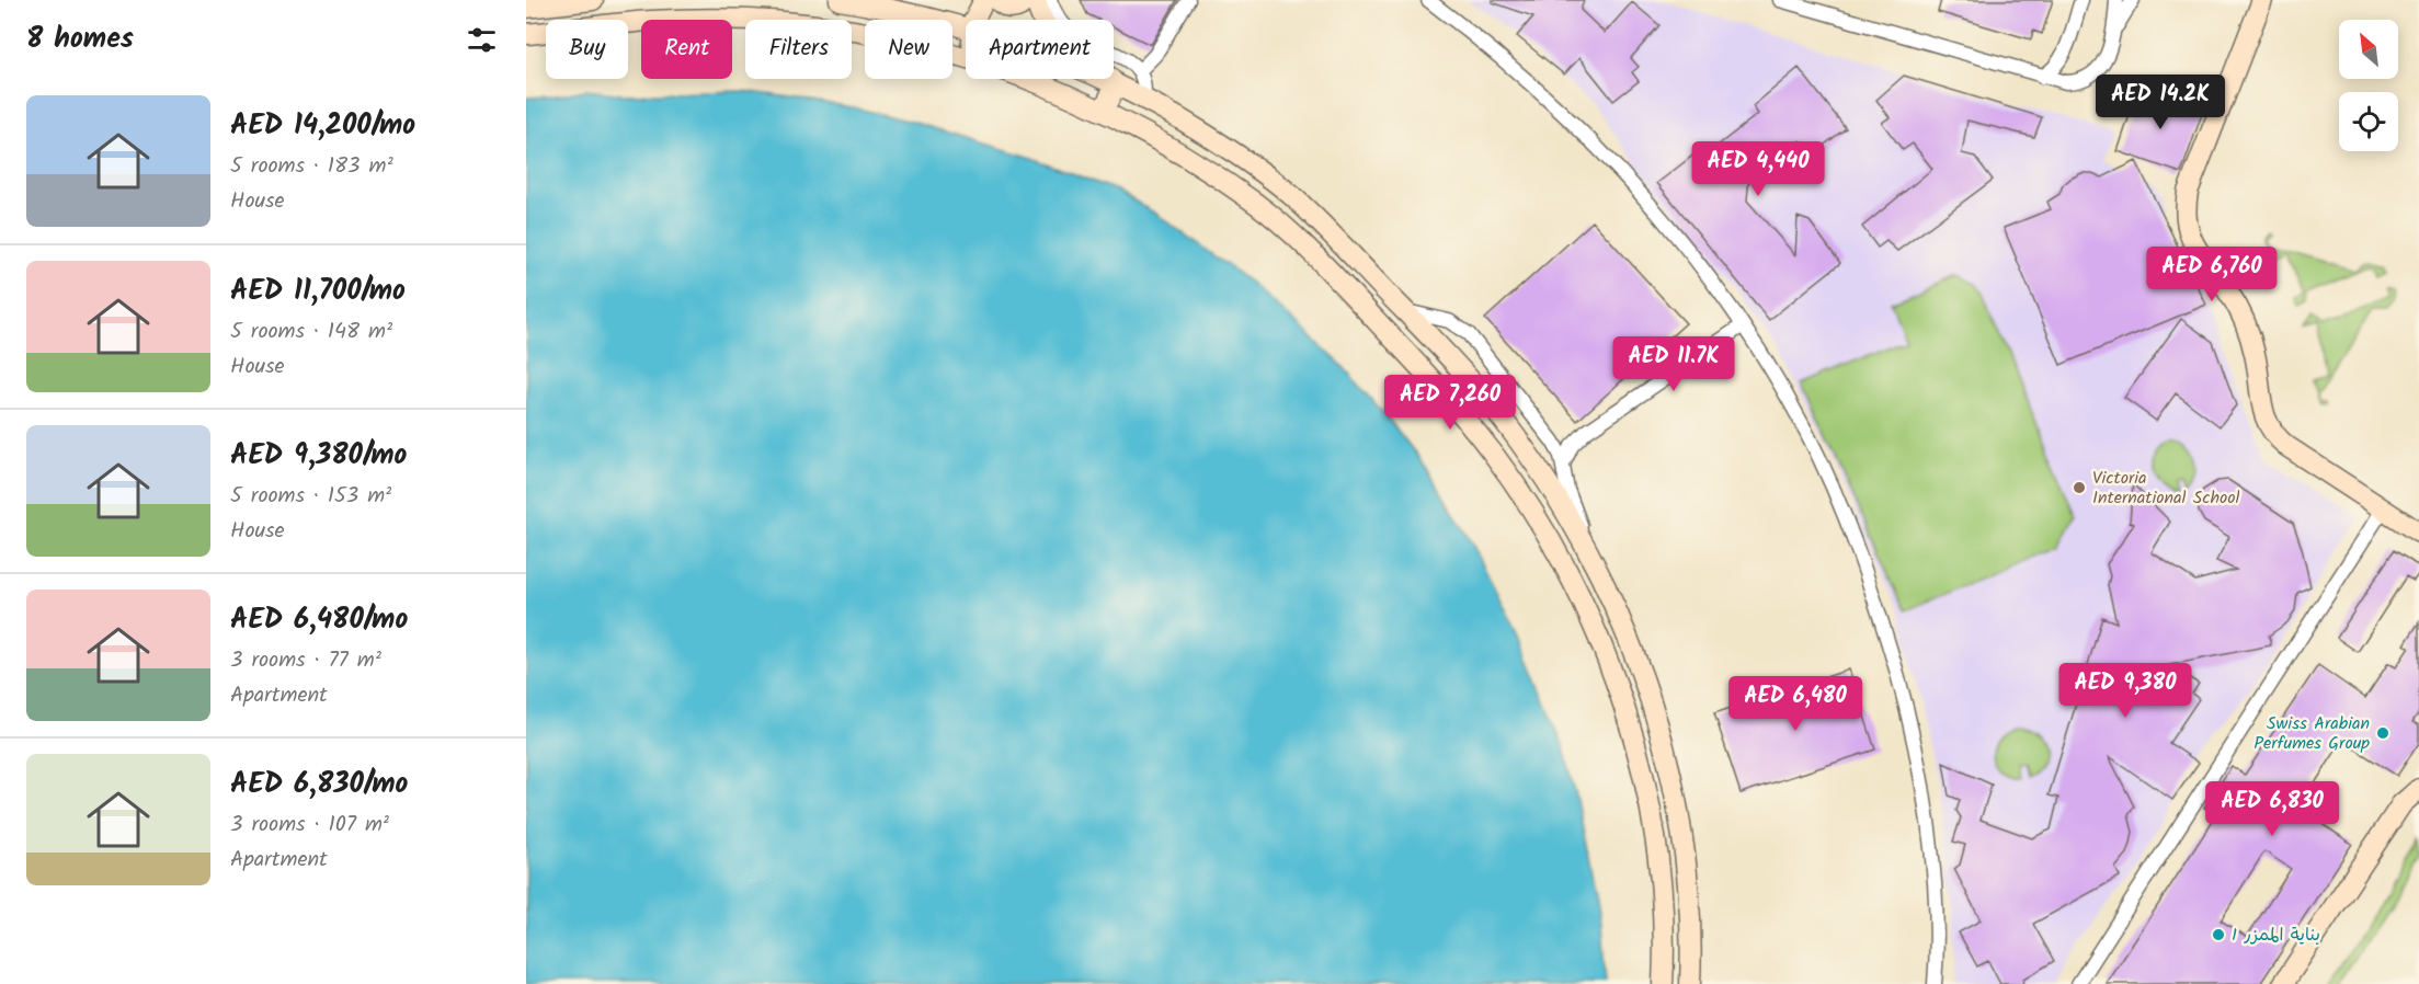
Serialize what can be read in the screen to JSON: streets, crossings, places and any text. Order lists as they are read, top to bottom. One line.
{"places":["Victoria International School","Swiss Arabian Perfumes Group","بناية الممزر 1"],"north":"top left","page":{"heading":"8 homes","chip":["Buy","Rent","Filters","New","Apartment"],"price":["AED 14.2K","AED 4,440","AED 6,760","AED 11.7K","AED 7,260","AED 9,380","AED 6,480","AED 6,830"],"list":[{"name":"AED 14,200/mo","note":"5 rooms · 183 m² · House"},{"name":"AED 11,700/mo","note":"5 rooms · 148 m² · House"},{"name":"AED 9,380/mo","note":"5 rooms · 153 m² · House"},{"name":"AED 6,480/mo","note":"3 rooms · 77 m² · Apartment"},{"name":"AED 6,830/mo","note":"3 rooms · 107 m² · Apartment"}]}}
